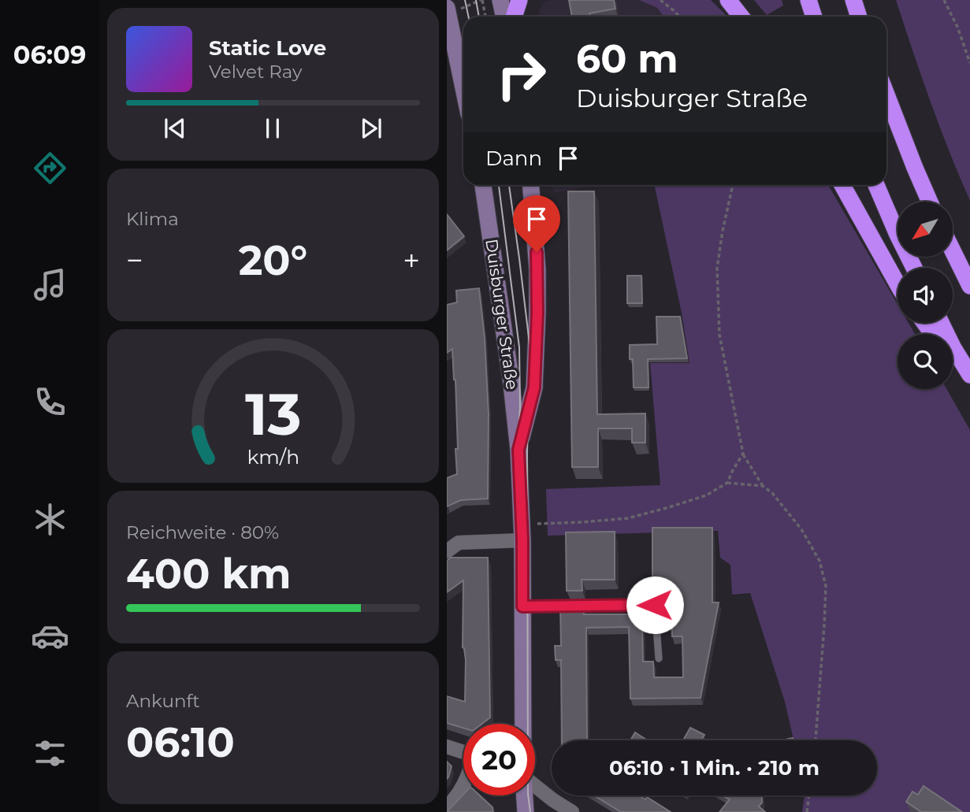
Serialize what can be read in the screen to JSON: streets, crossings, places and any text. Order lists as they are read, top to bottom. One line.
{"streets":{"main road":["Duisburger Straße"]},"north":"bottom left","page":{"tabs":"06:09","turn":["60 m","Duisburger Straße"],"song":["Static Love","Velvet Ray"],"then":"Dann","tile":["Klima",["Reichweite · 80%","400 km"],["Ankunft","06:10"]],"heat":["−","20°","+"],"limit":"20","trip":"06:10 · 1 Min. · 210 m","gauge":["13","km/h"]}}
